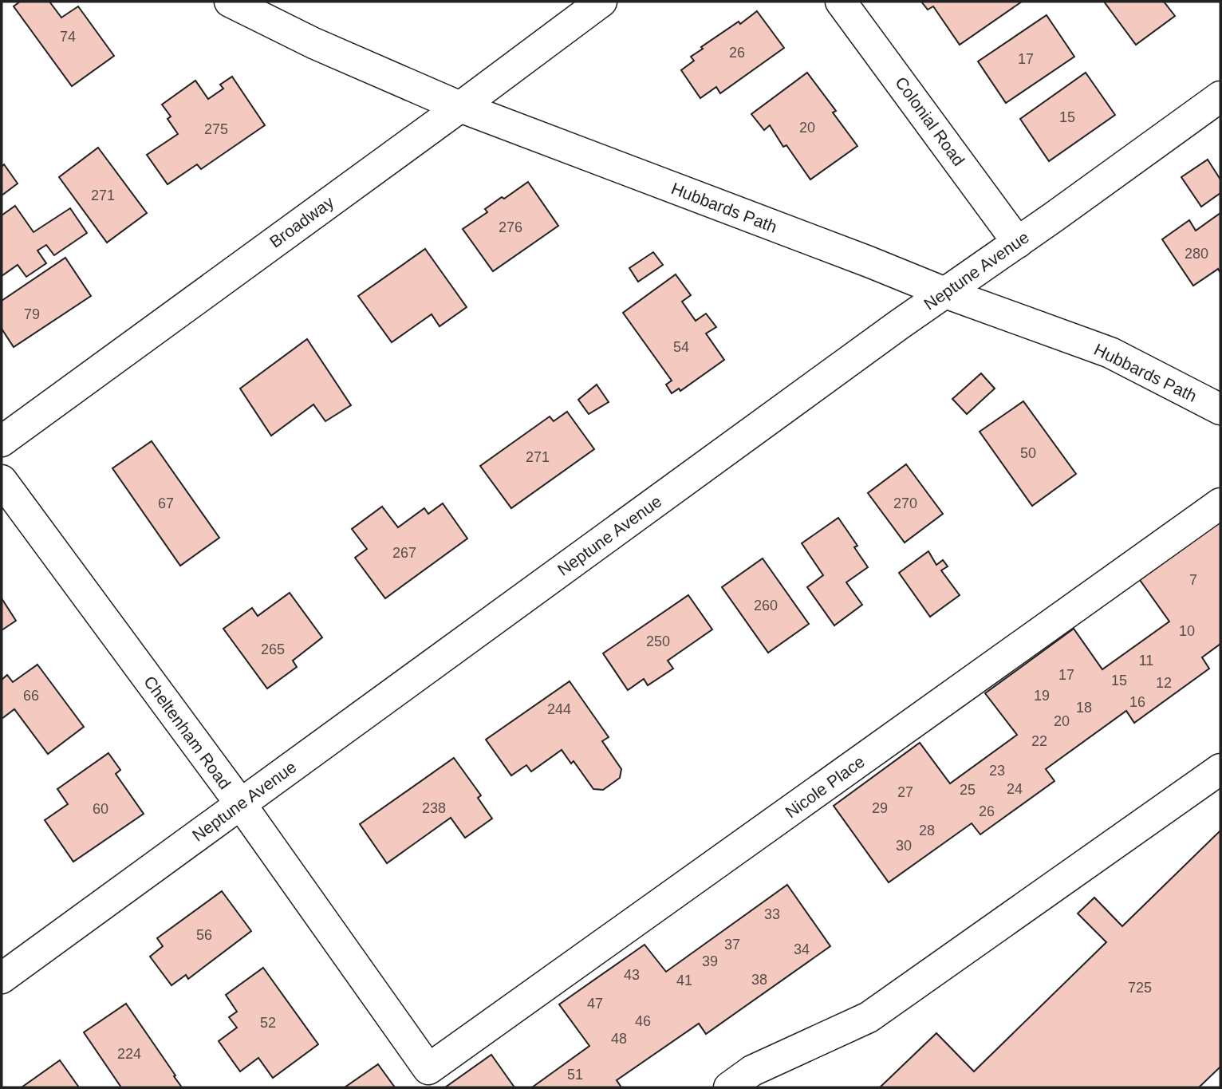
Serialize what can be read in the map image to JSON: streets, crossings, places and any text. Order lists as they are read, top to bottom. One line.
{"streets":{"street":["Colonial Road","Hubbards Path","Broadway","Neptune Avenue","Cheltenham Road","Nicole Place"]},"crossings":[["Colonial Road","Neptune Avenue"],["Hubbards Path","Broadway"],["Hubbards Path","Neptune Avenue"],["Neptune Avenue","Cheltenham Road"],["Cheltenham Road","Nicole Place"]],"house_numbers":["74","26","17","15","20","275","271","276","280","79","54","50","271","67","270","267","7","260","10","250","265","11","17","15","12","66","19","16","18","244","20","22","23","24","25","27","238","29","60","26","28","30","33","56","37","34","39","43","38","41","725","47","46","52","48","224","51"]}
